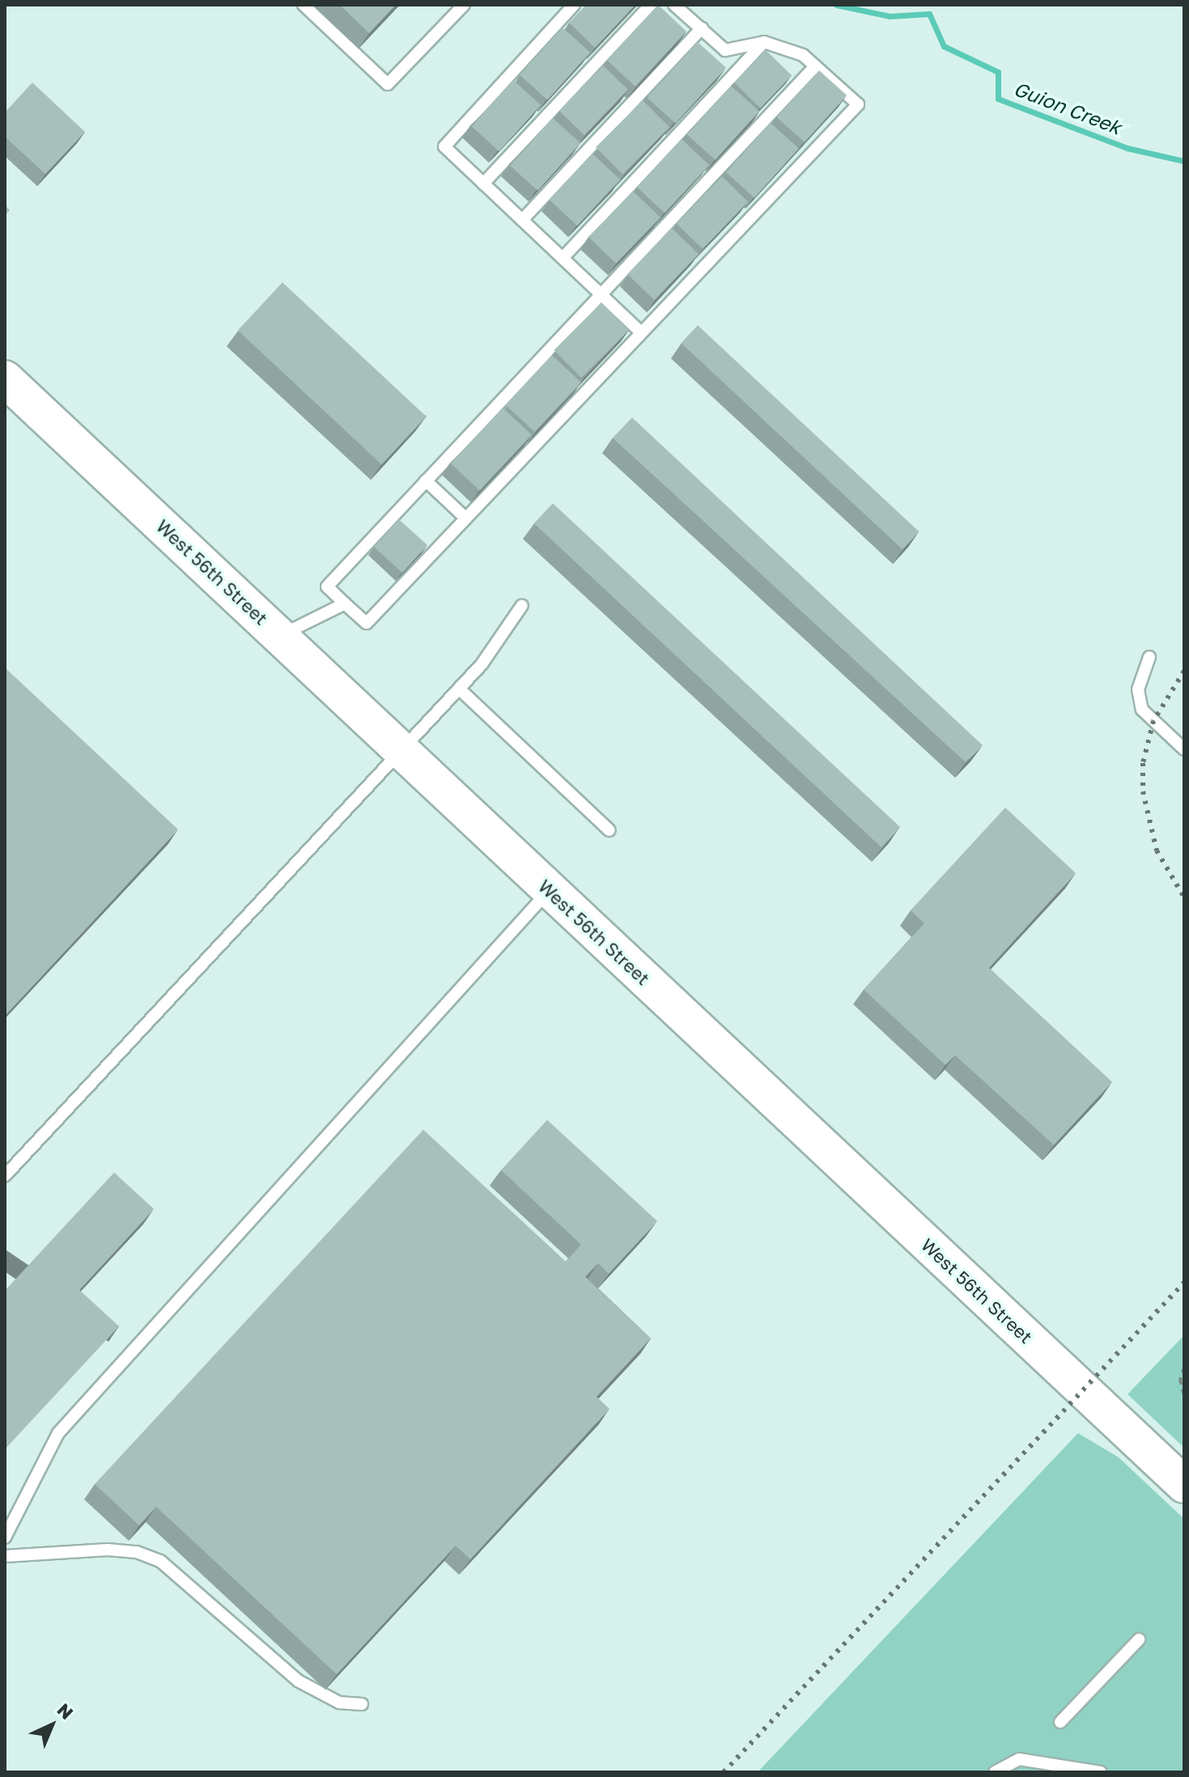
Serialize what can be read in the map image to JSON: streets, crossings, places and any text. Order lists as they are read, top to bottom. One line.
{"streets":{"main road":["West 56th Street"]},"water":["Guion Creek"],"north":"top right"}
